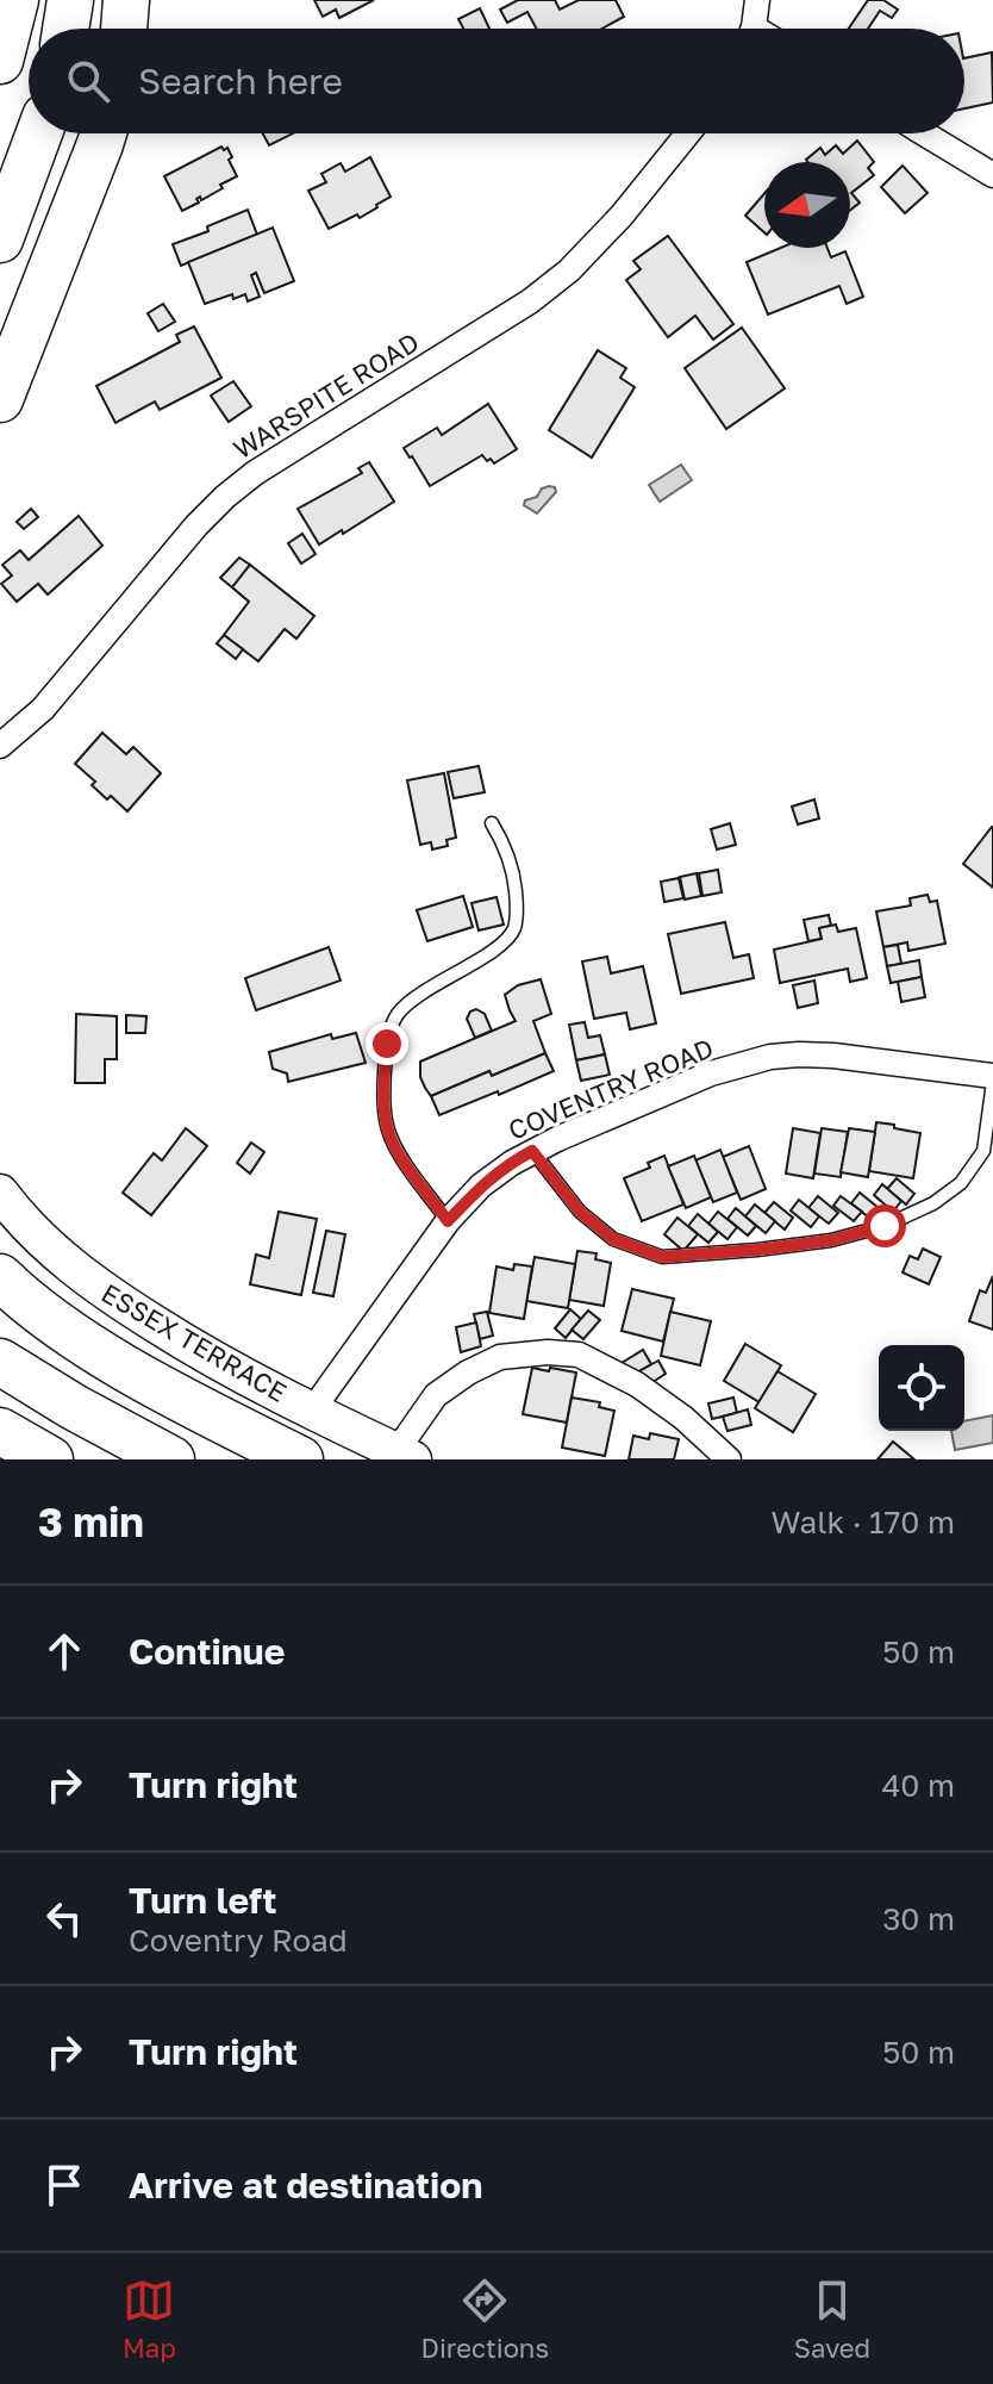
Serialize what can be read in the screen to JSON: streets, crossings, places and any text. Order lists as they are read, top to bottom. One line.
{"streets":{"street":["WARSPITE ROAD","COVENTRY ROAD","ESSEX TERRACE"]},"crossings":[["COVENTRY ROAD","ESSEX TERRACE"]],"north":"left","page":{"search":"Search here","heading":["3 min","Walk · 170 m"],"list":[["Continue","50 m"],["Turn right","40 m"],["Turn left","Coventry Road","30 m"],["Turn right","50 m"],"Arrive at destination"],"nav":["Map","Directions","Saved"]}}
